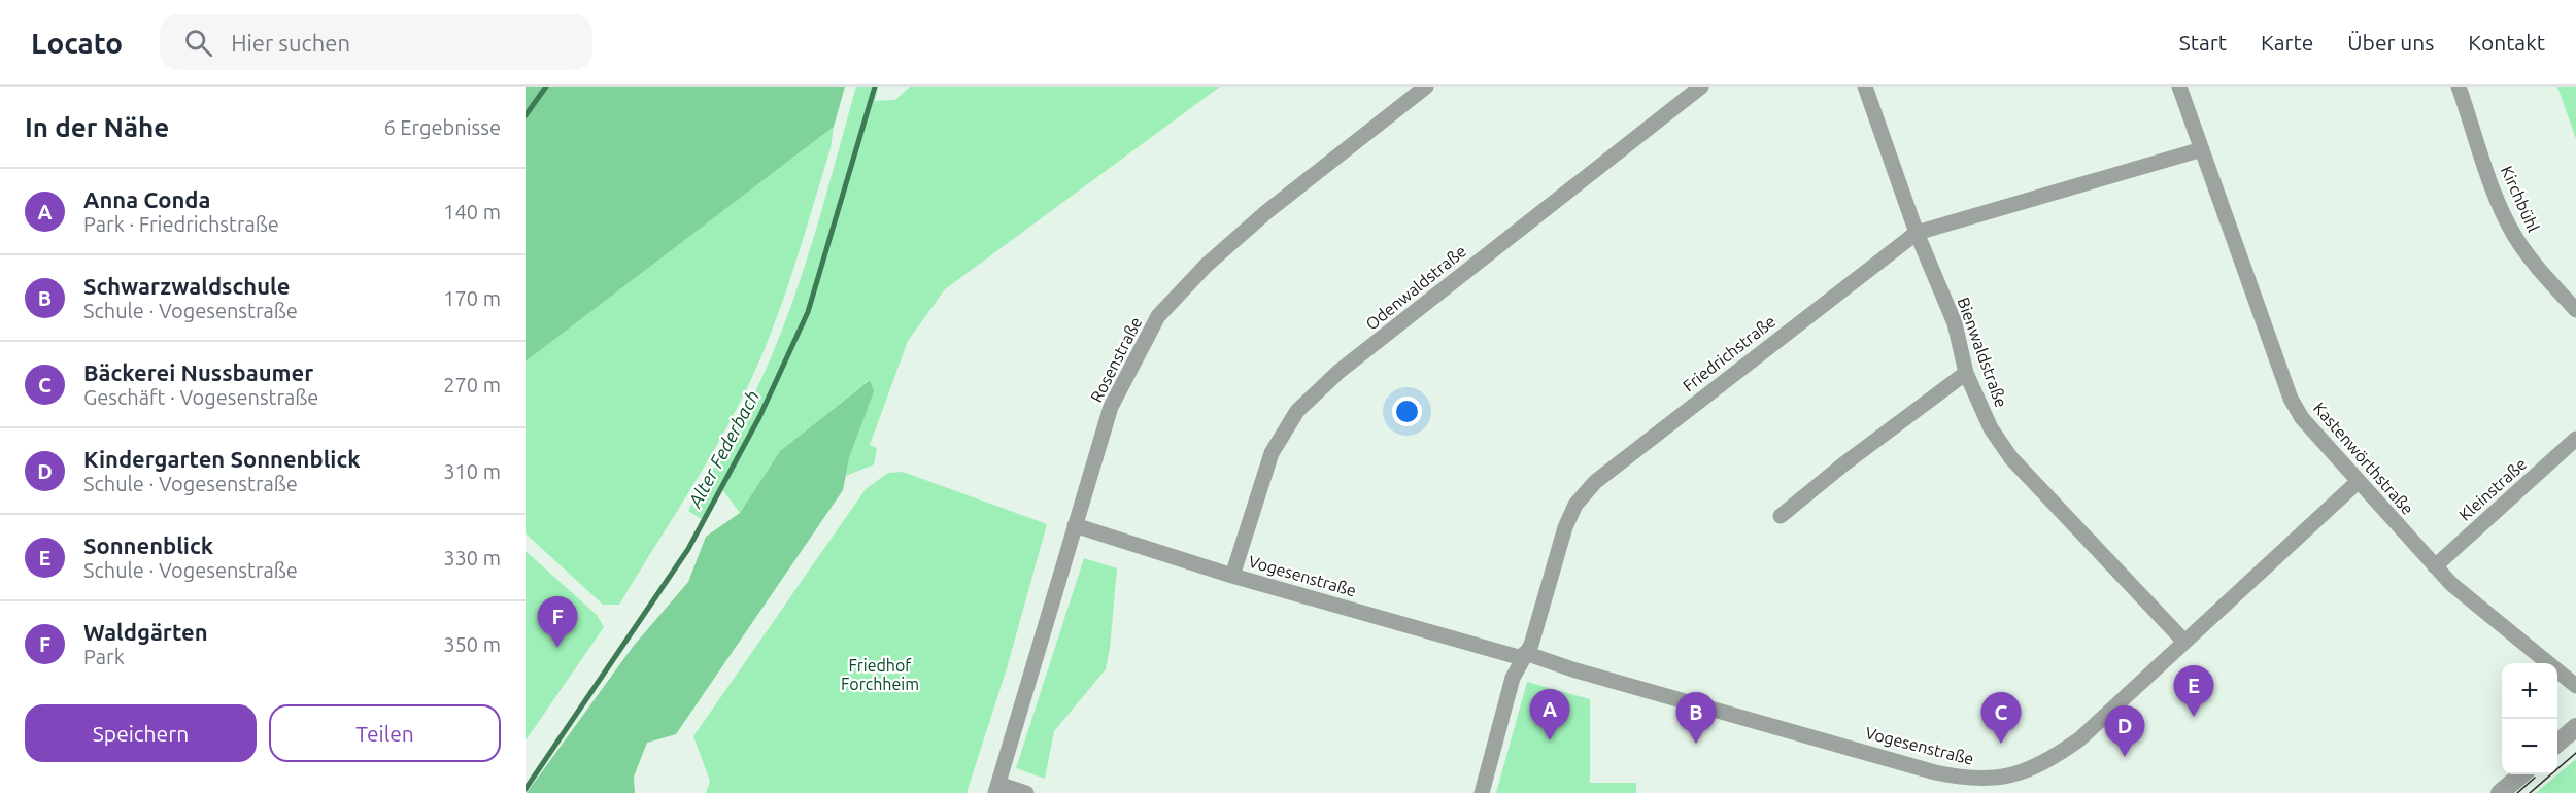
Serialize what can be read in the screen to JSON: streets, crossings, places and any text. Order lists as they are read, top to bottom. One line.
{"streets":{"street":["Kirchbühl","Odenwaldstraße","Bienwaldstraße","Friedrichstraße","Rosenstraße","Kastenwörthstraße","Kleinstraße","Vogesenstraße"]},"crossings":[["Odenwaldstraße","Vogesenstraße"],["Bienwaldstraße","Friedrichstraße"],["Bienwaldstraße","Vogesenstraße"],["Friedrichstraße","Kastenwörthstraße"],["Friedrichstraße","Vogesenstraße"],["Rosenstraße","Vogesenstraße"],["Kastenwörthstraße","Kleinstraße"],["Kastenwörthstraße","Vogesenstraße"]],"water":["Alter Federbach"],"parks":["Friedhof Forchheim"],"page":{"header":"Locato","search":"Hier suchen","nav":["Start","Karte","Über uns","Kontakt"],"heading":["In der Nähe","6 Ergebnisse"],"list":[{"mark":"A","name":"Anna Conda","note":"Park · Friedrichstraße","value":"140 m"},{"mark":"B","name":"Schwarzwaldschule","note":"Schule · Vogesenstraße","value":"170 m"},{"mark":"C","name":"Bäckerei Nussbaumer","note":"Geschäft · Vogesenstraße","value":"270 m"},{"mark":"D","name":"Kindergarten Sonnenblick","note":"Schule · Vogesenstraße","value":"310 m"},{"mark":"E","name":"Sonnenblick","note":"Schule · Vogesenstraße","value":"330 m"},{"mark":"F","name":"Waldgärten","note":"Park","value":"350 m"}],"pins":["F","E","A","B","C","D"],"map_buttons":["+","−"],"buttons":["Speichern","Teilen"]}}
